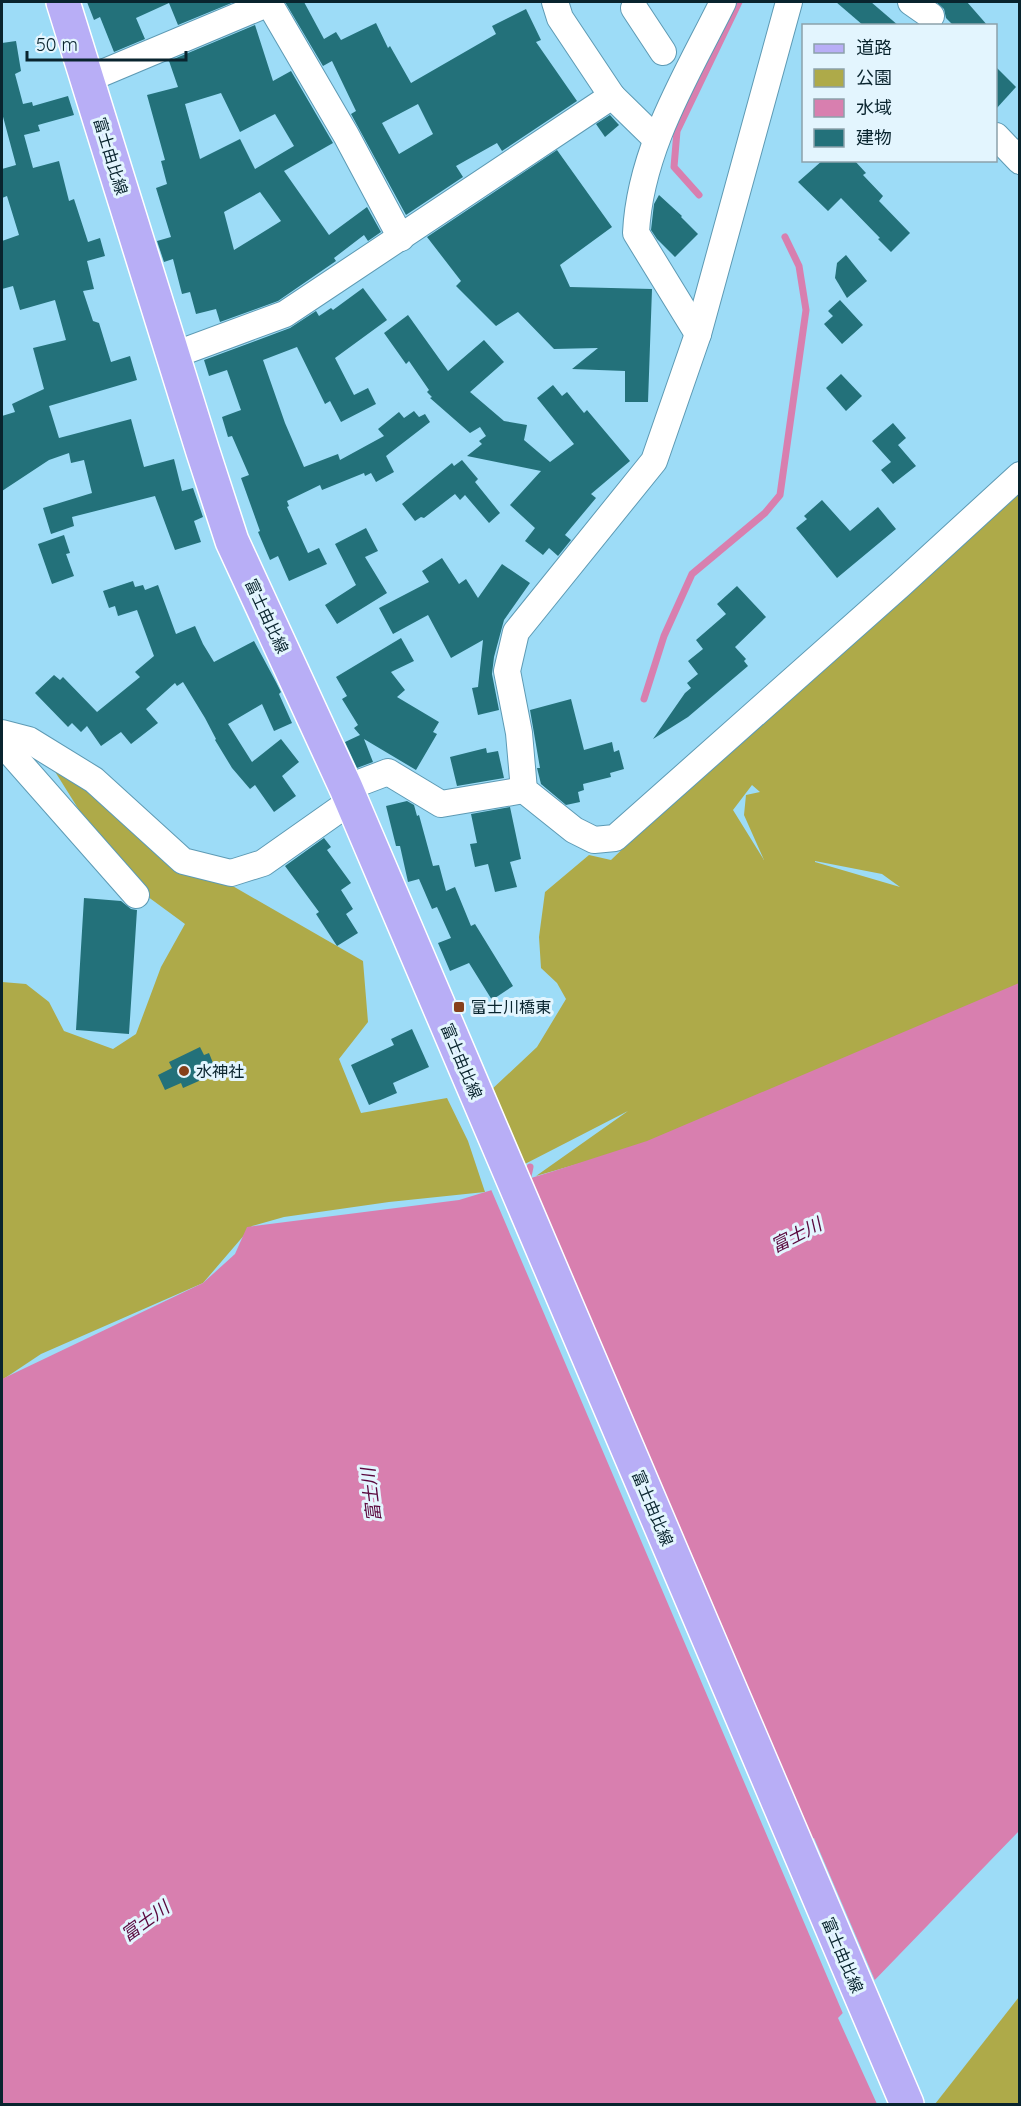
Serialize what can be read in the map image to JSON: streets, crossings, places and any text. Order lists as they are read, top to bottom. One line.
{"streets":{"main road":["富士由比線"]},"water":["富士川"],"places":{"transit":["富士川橋東"],"other":["水神社"]},"legend":["道路","公園","水域","建物"],"scale_bar":"50 m"}
